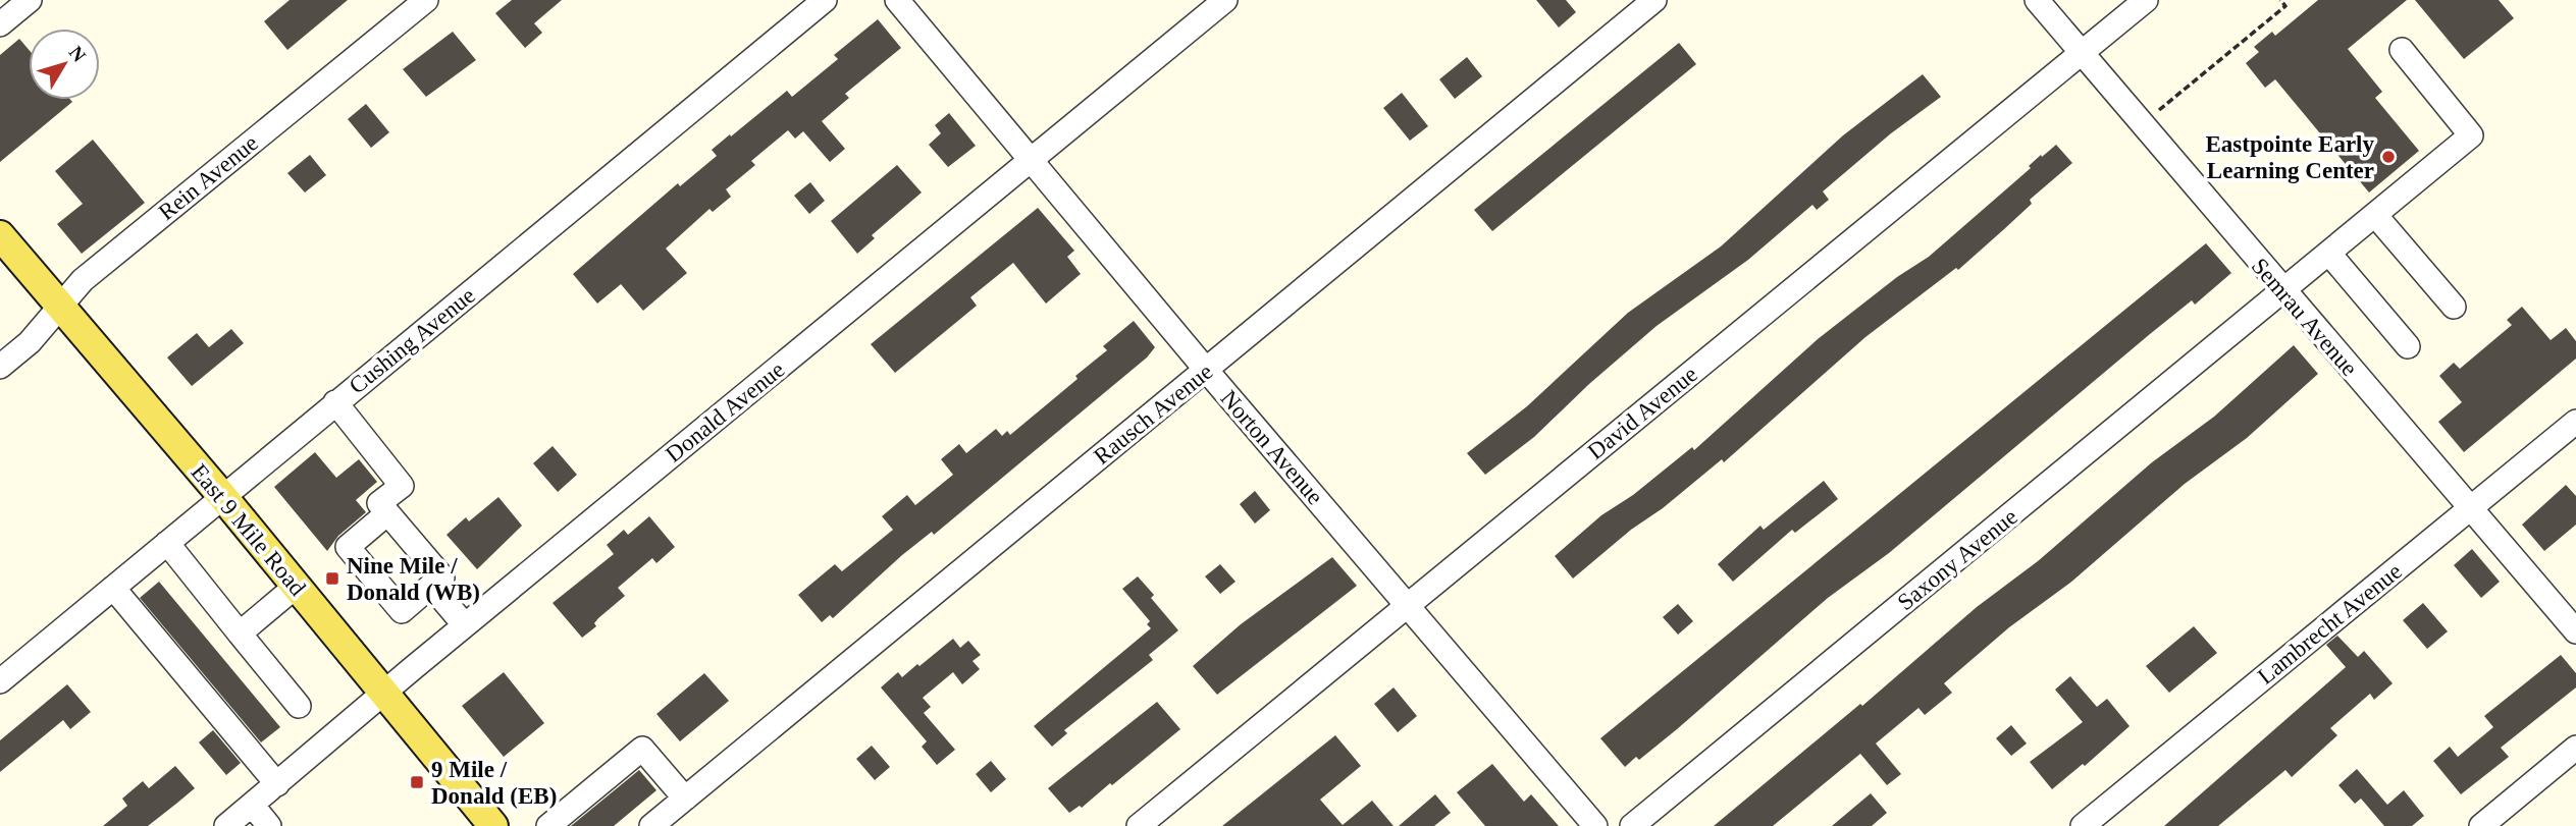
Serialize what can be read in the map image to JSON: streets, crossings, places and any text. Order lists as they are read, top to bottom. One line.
{"streets":{"main road":["East 9 Mile Road"],"street":["Rein Avenue","Semrau Avenue","Cushing Avenue","Donald Avenue","David Avenue","Rausch Avenue","Norton Avenue","Saxony Avenue","Lambrecht Avenue"]},"crossings":[["Rein Avenue","East 9 Mile Road"],["Semrau Avenue","David Avenue"],["Semrau Avenue","Saxony Avenue"],["Semrau Avenue","Lambrecht Avenue"],["Cushing Avenue","East 9 Mile Road"],["Donald Avenue","Norton Avenue"],["Donald Avenue","East 9 Mile Road"],["David Avenue","Norton Avenue"],["Rausch Avenue","Norton Avenue"]],"places":{"other":["Eastpointe Early Learning Center"],"transit":["Nine Mile / Donald (WB)","9 Mile / Donald (EB)"]},"north":"top right"}
